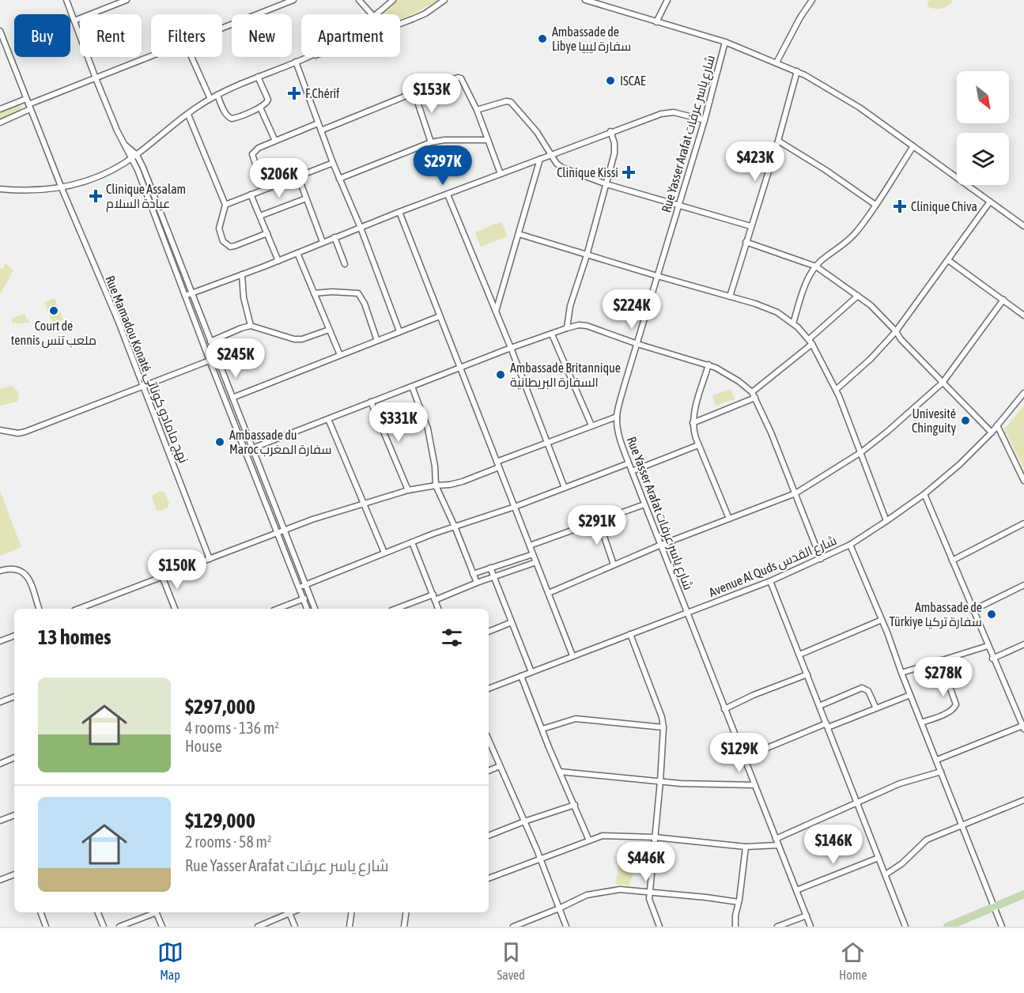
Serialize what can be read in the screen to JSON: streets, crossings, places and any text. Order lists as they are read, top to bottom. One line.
{"streets":{"street":["Rue Yasser Arafat شارع ياسر عرفات","Rue Mamadou Konaté نهج مامادو كوناتي","Avenue Al Quds شارع القدس"]},"crossings":[["Rue Yasser Arafat شارع ياسر عرفات","Avenue Al Quds شارع القدس"]],"places":{"other":["Ambassade de Libye سفارة ليبيا","ISCAE","Court de tennis ملعب تنس","Ambassade Britannique السفارة البريطانية","Univesité Chinguity","Ambassade du Maroc سفارة المغرب","Ambassade de Türkiye سفارة تركيا"],"health":["F.Chérif","Clinique Kissi","Clinique Assalam عيادة السلام","Clinique Chiva"]},"north":"bottom right","page":{"chip":["Buy","Rent","Filters","New","Apartment"],"price":["$153K","$423K","$297K","$206K","$224K","$245K","$331K","$291K","$150K","$278K","$129K","$146K","$446K"],"heading":"13 homes","list":[{"name":"$297,000","note":"4 rooms · 136 m² · House"},{"name":"$129,000","note":"2 rooms · 58 m² · Rue Yasser Arafat شارع ياسر عرفات"}],"tabs":["Map","Saved","Home"]}}
